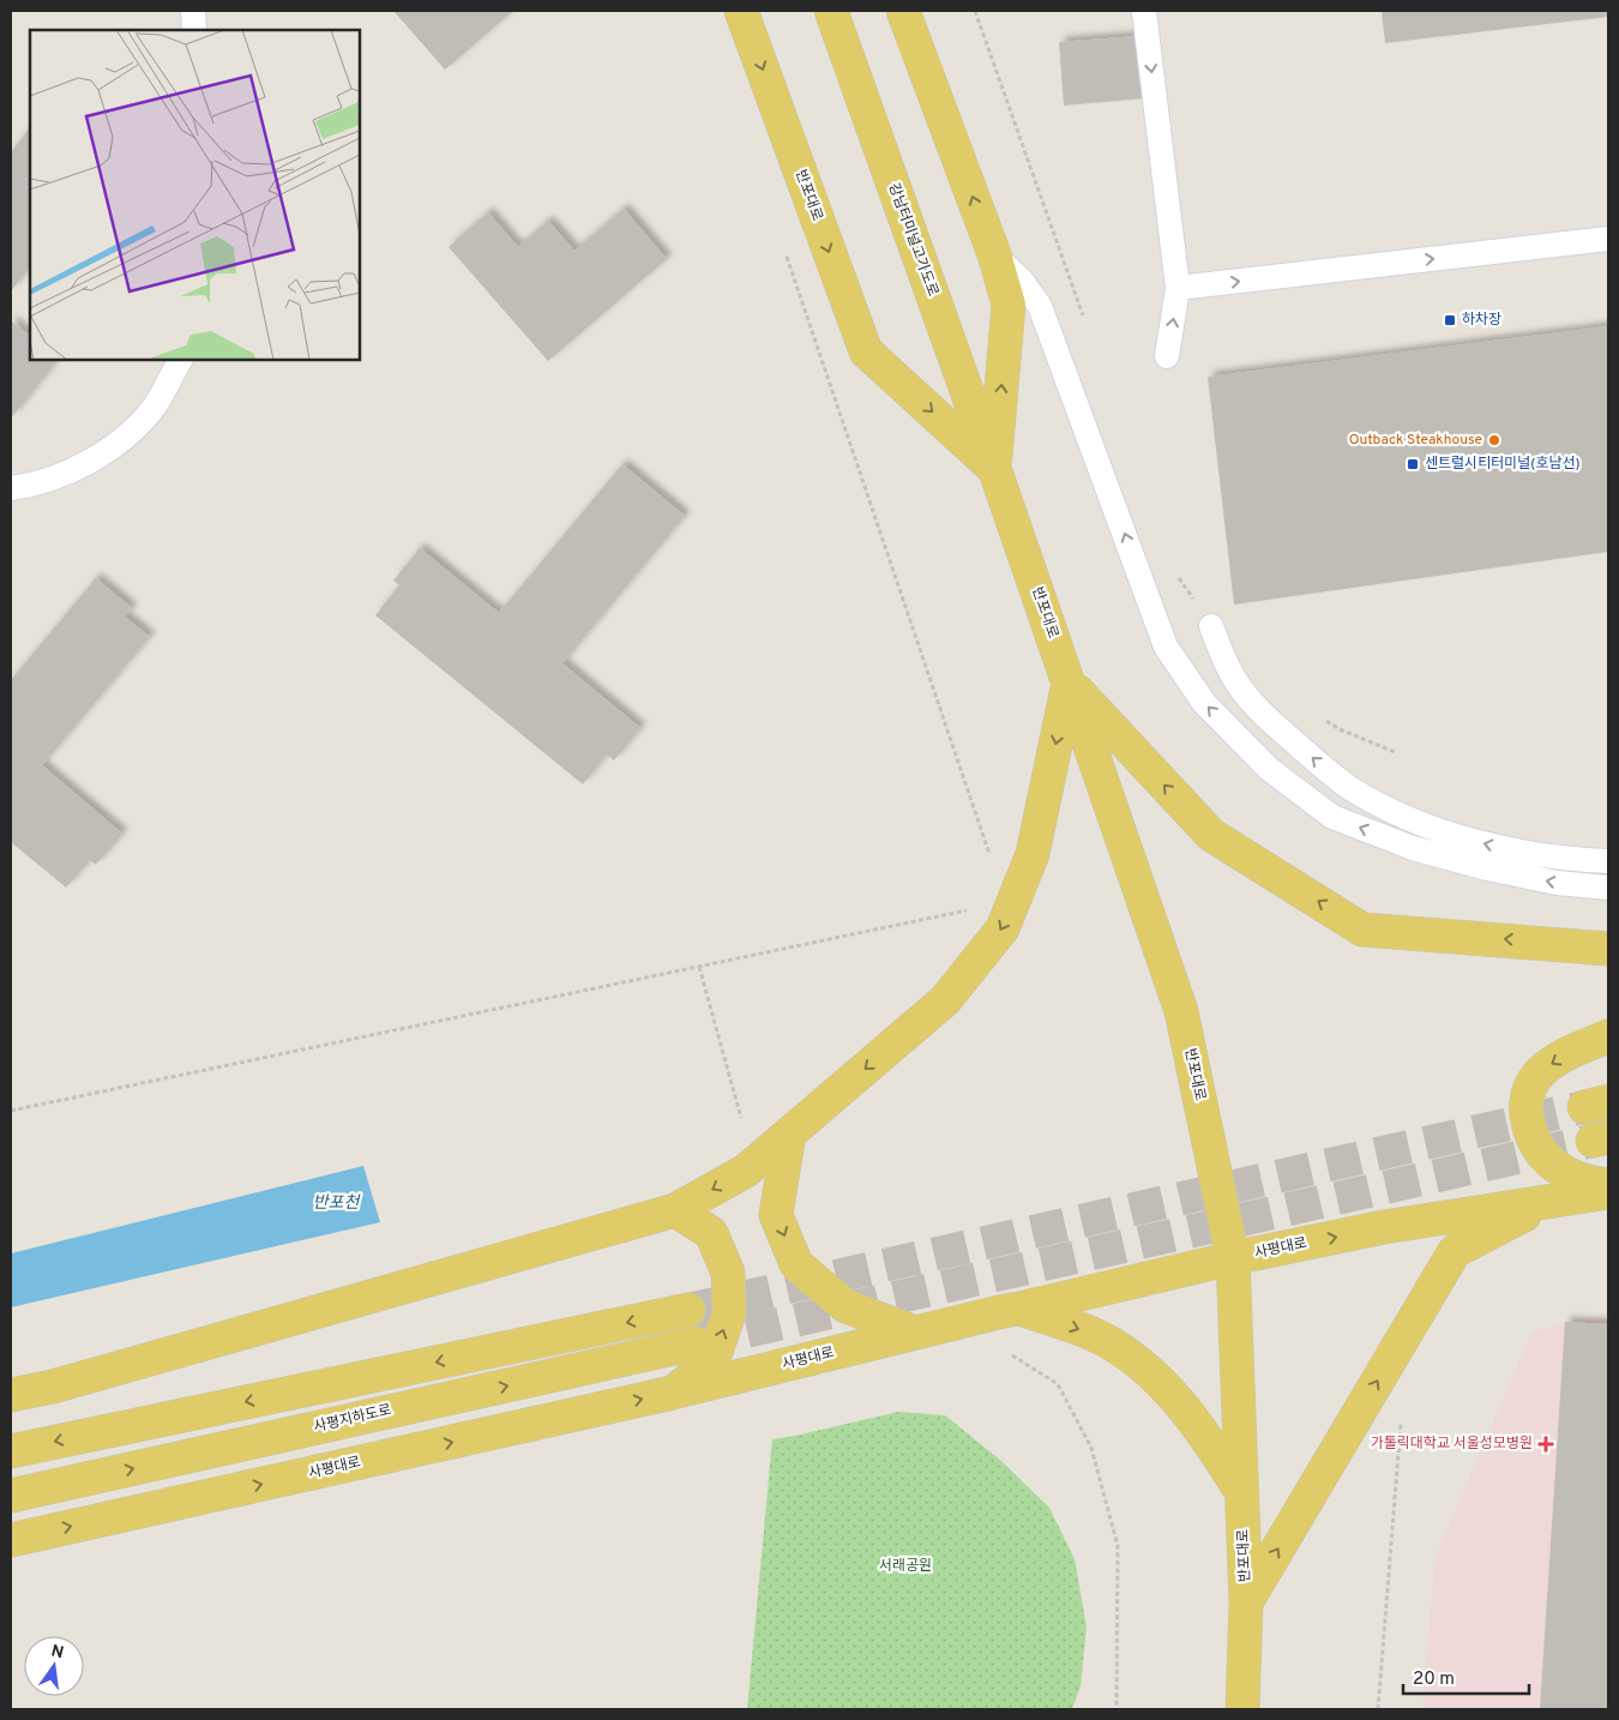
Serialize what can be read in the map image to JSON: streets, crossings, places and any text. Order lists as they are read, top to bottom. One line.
{"streets":{"main road":["반포대로","강남터미널고가도로","사평대로","사평지하도로"]},"crossings":[["반포대로","강남터미널고가도로"],["반포대로","사평대로"]],"water":["반포천"],"parks":["서래공원"],"places":{"transit":["하차장","센트럴시티터미널(호남선)"],"other":["Outback Steakhouse"],"health":["가톨릭대학교 서울성모병원"]},"scale_bar":"20 m","north":"top"}
